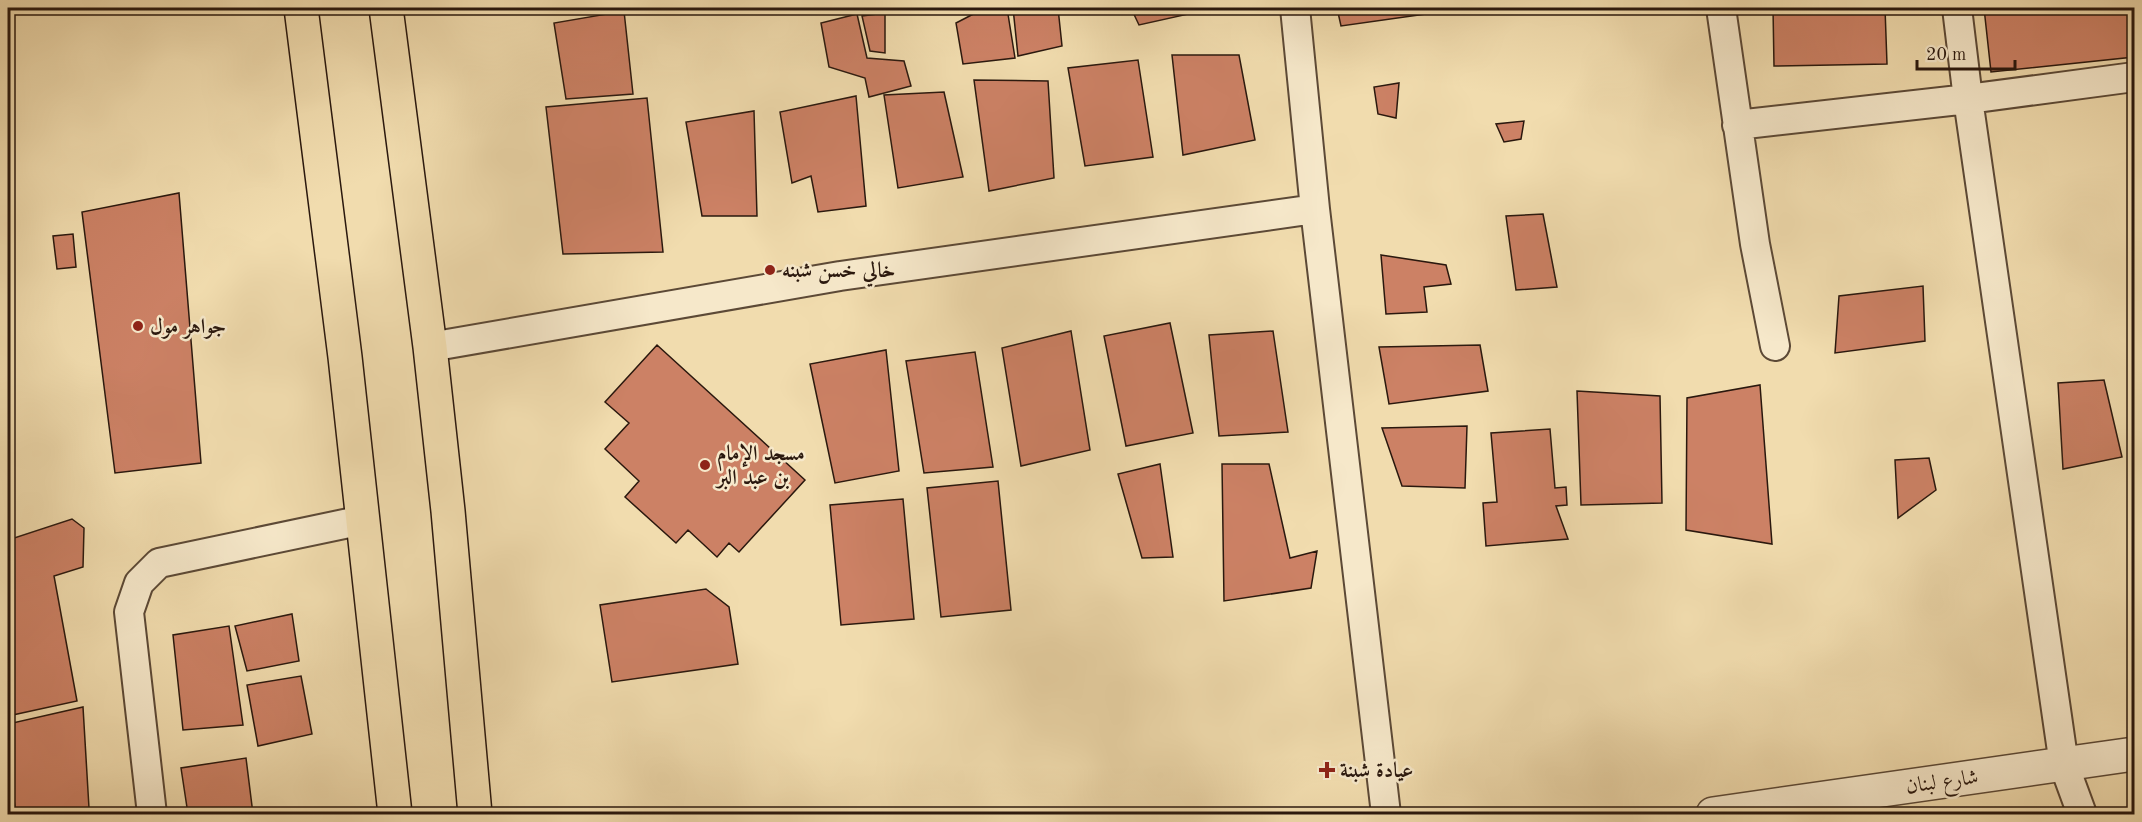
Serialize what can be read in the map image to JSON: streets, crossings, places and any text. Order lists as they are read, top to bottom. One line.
{"streets":{"street":["شارع لبنان"]},"places":{"other":["خالي خسن شبنه","جواهر مول","مسجد الإمام بن عبد البر"],"health":["عيادة شبنة"]},"scale_bar":"20 m"}
